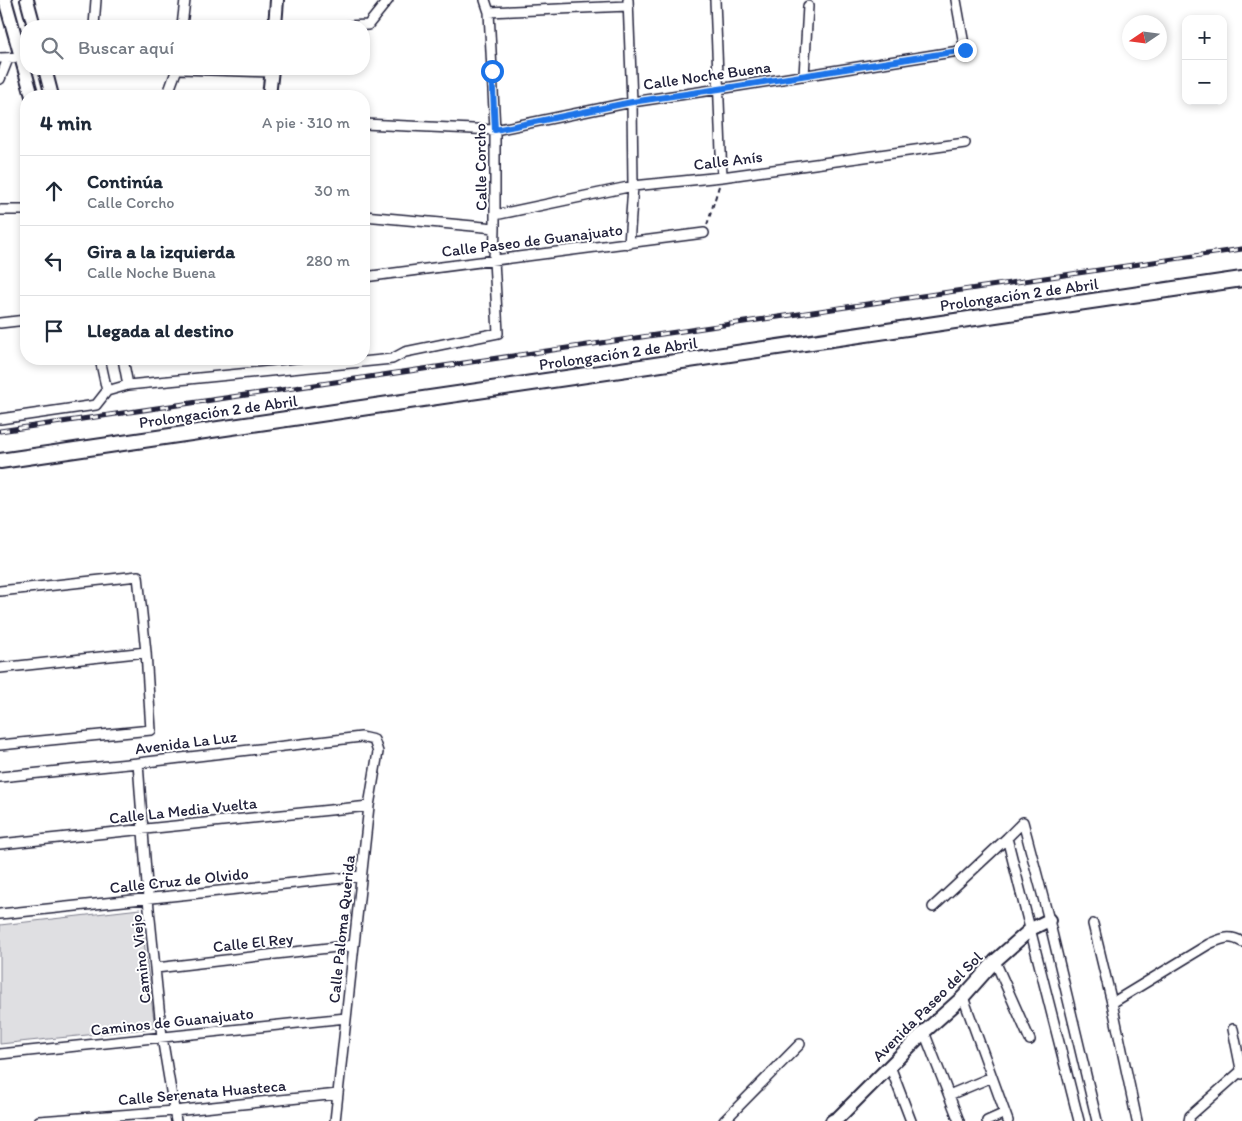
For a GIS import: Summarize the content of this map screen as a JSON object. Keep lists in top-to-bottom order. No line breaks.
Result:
{"streets":{"main road":["Prolongación 2 de Abril"],"street":["Calle Noche Buena","Calle Anís","Calle Corcho","Calle Paseo de Guanajuato","Avenida La Luz","Calle La Media Vuelta","Calle Cruz de Olvido","Calle Paloma Querida","Calle El Rey","Camino Viejo","Avenida Paseo del Sol","Caminos de Guanajuato","Calle Serenata Huasteca"]},"crossings":[["Calle Noche Buena","Calle Corcho"],["Calle Anís","Calle Corcho"],["Calle Corcho","Calle Paseo de Guanajuato"],["Avenida La Luz","Calle Paloma Querida"],["Avenida La Luz","Camino Viejo"],["Calle La Media Vuelta","Calle Paloma Querida"],["Calle La Media Vuelta","Camino Viejo"],["Calle Cruz de Olvido","Calle Paloma Querida"],["Calle Cruz de Olvido","Camino Viejo"],["Calle Paloma Querida","Calle El Rey"],["Calle Paloma Querida","Caminos de Guanajuato"],["Calle Paloma Querida","Calle Serenata Huasteca"],["Calle El Rey","Camino Viejo"],["Camino Viejo","Caminos de Guanajuato"],["Camino Viejo","Calle Serenata Huasteca"]],"north":"left","page":{"map_buttons":["+","−"],"search":"Buscar aquí","heading":["4 min","A pie · 310 m"],"list":[["Continúa","Calle Corcho","30 m"],["Gira a la izquierda","Calle Noche Buena","280 m"],"Llegada al destino"]}}
